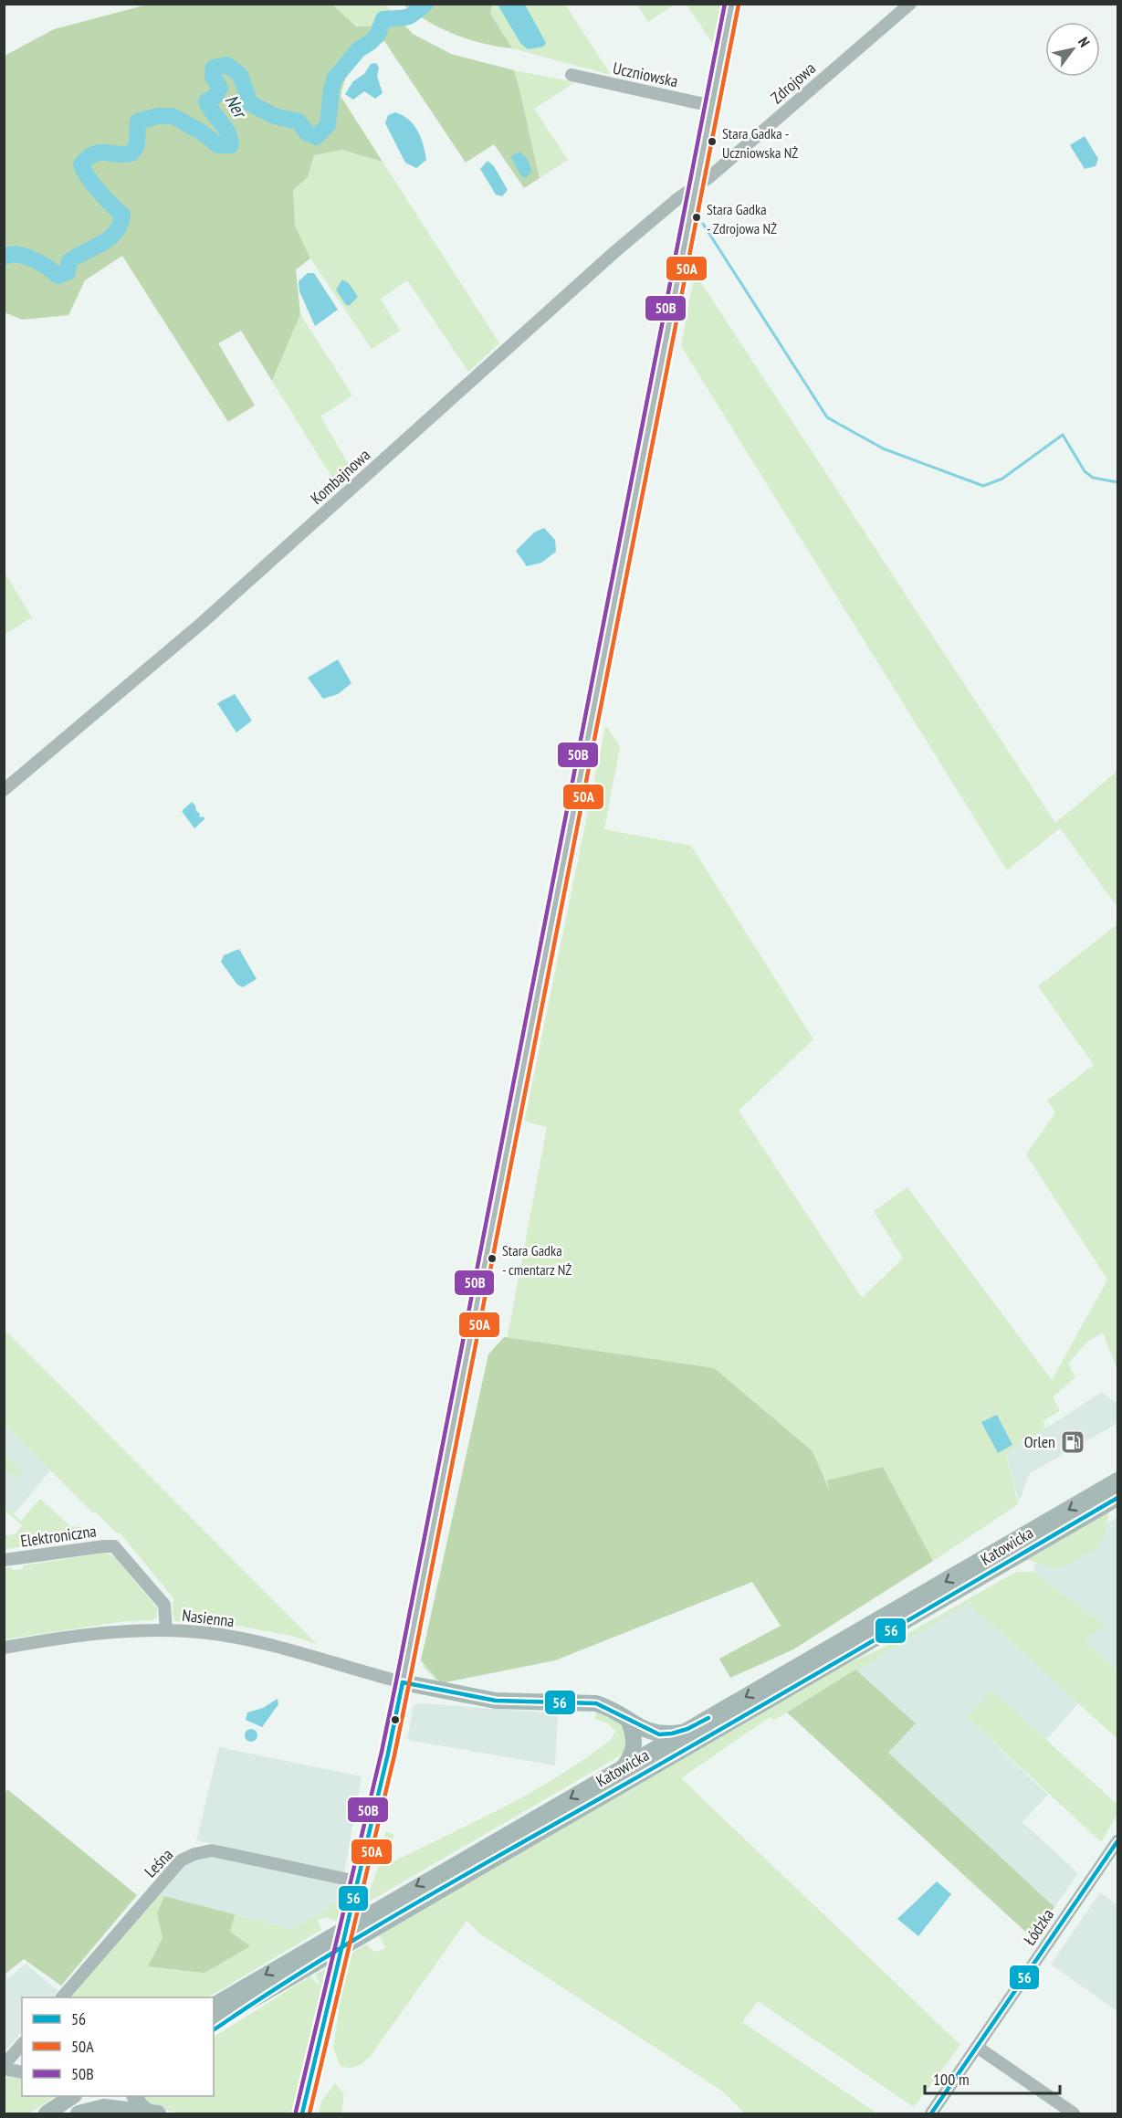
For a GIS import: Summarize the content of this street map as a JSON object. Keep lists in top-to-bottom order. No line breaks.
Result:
{"streets":{"main road":["Katowicka"],"street":["Uczniowska","Zdrojowa","Kombajnowa","Elektroniczna","Nasienna","Leśna","Łódzka"]},"crossings":[["Zdrojowa","Kombajnowa"],["Elektroniczna","Nasienna"]],"water":["Ner"],"places":{"other":["Stara Gadka - Uczniowska NŻ","Stara Gadka - Zdrojowa NŻ","Stara Gadka - cmentarz NŻ"],"fuel station":["Orlen"]},"lines":["transit line 50B","transit line 50A","transit line 56"],"legend":["56","50A","50B"],"scale_bar":"100 m","north":"top right"}
